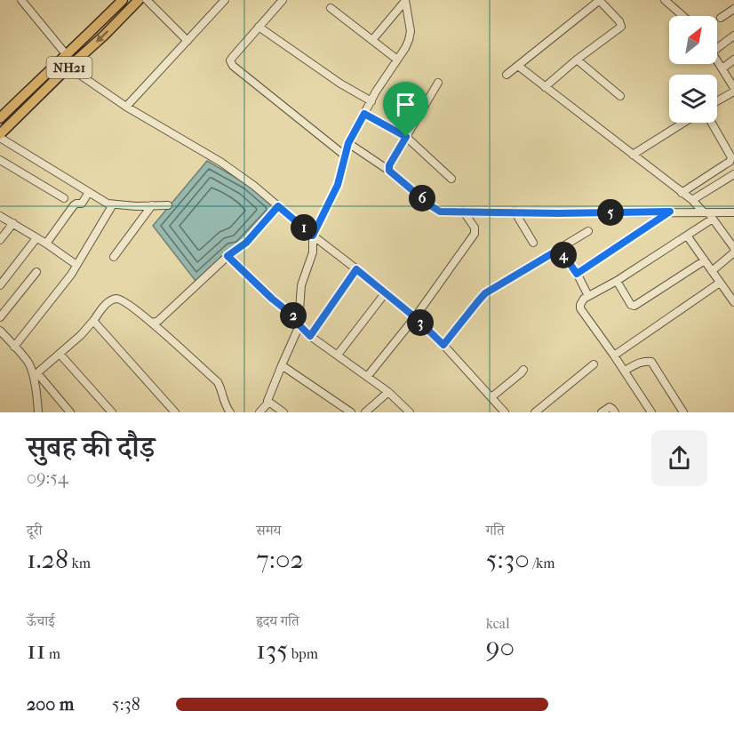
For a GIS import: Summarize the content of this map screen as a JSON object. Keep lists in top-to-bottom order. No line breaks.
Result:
{"streets":{"highway":["NH21"]},"north":"top right","page":{"pins":["6","5","1","4","2","3"],"heading":["सुबह की दौड़","09:54"],"stats":[["दूरी","1.28 km"],["समय","7:02"],["गति","5:30 /km"],["ऊँचाई","11 m"],["हृदय गति","135 bpm"],["kcal","90"]],"list":[{"name":"200 m","note":"5:38"}]}}
